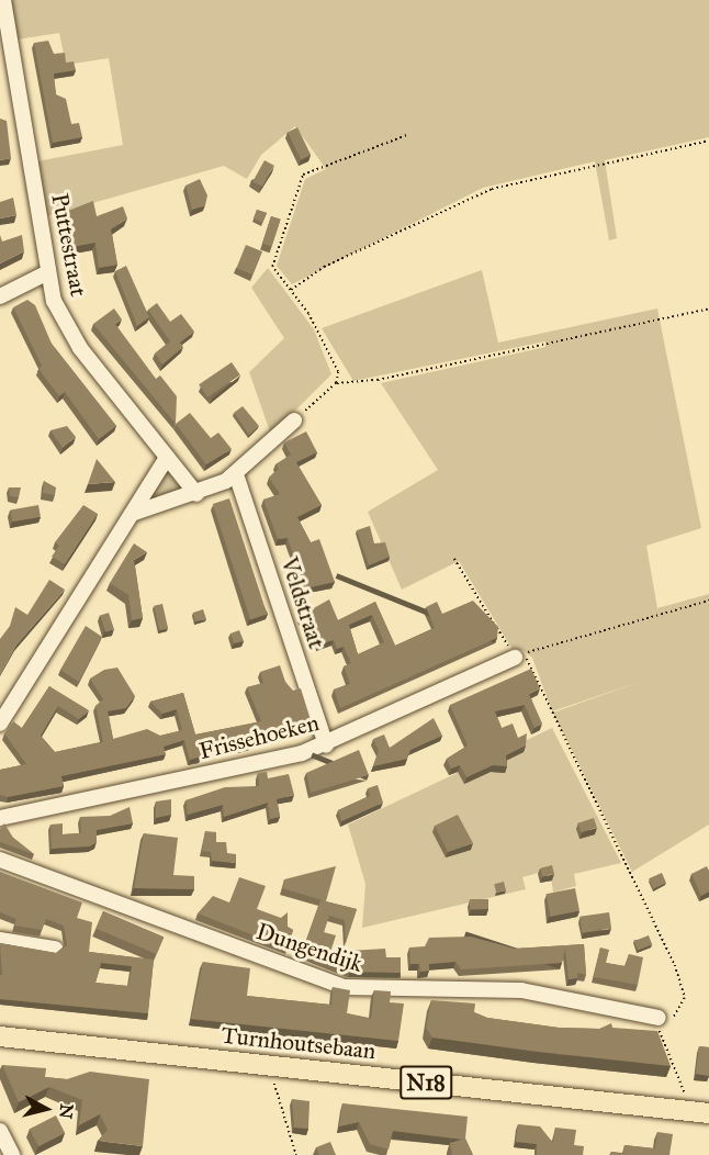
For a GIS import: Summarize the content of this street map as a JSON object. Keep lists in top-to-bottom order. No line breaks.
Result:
{"streets":{"main road":["Turnhoutsebaan","N18"],"street":["Puttestraat","Veldstraat","Frissehoeken","Dungendijk"]},"crossings":[["Veldstraat","Frissehoeken"]],"north":"right"}
